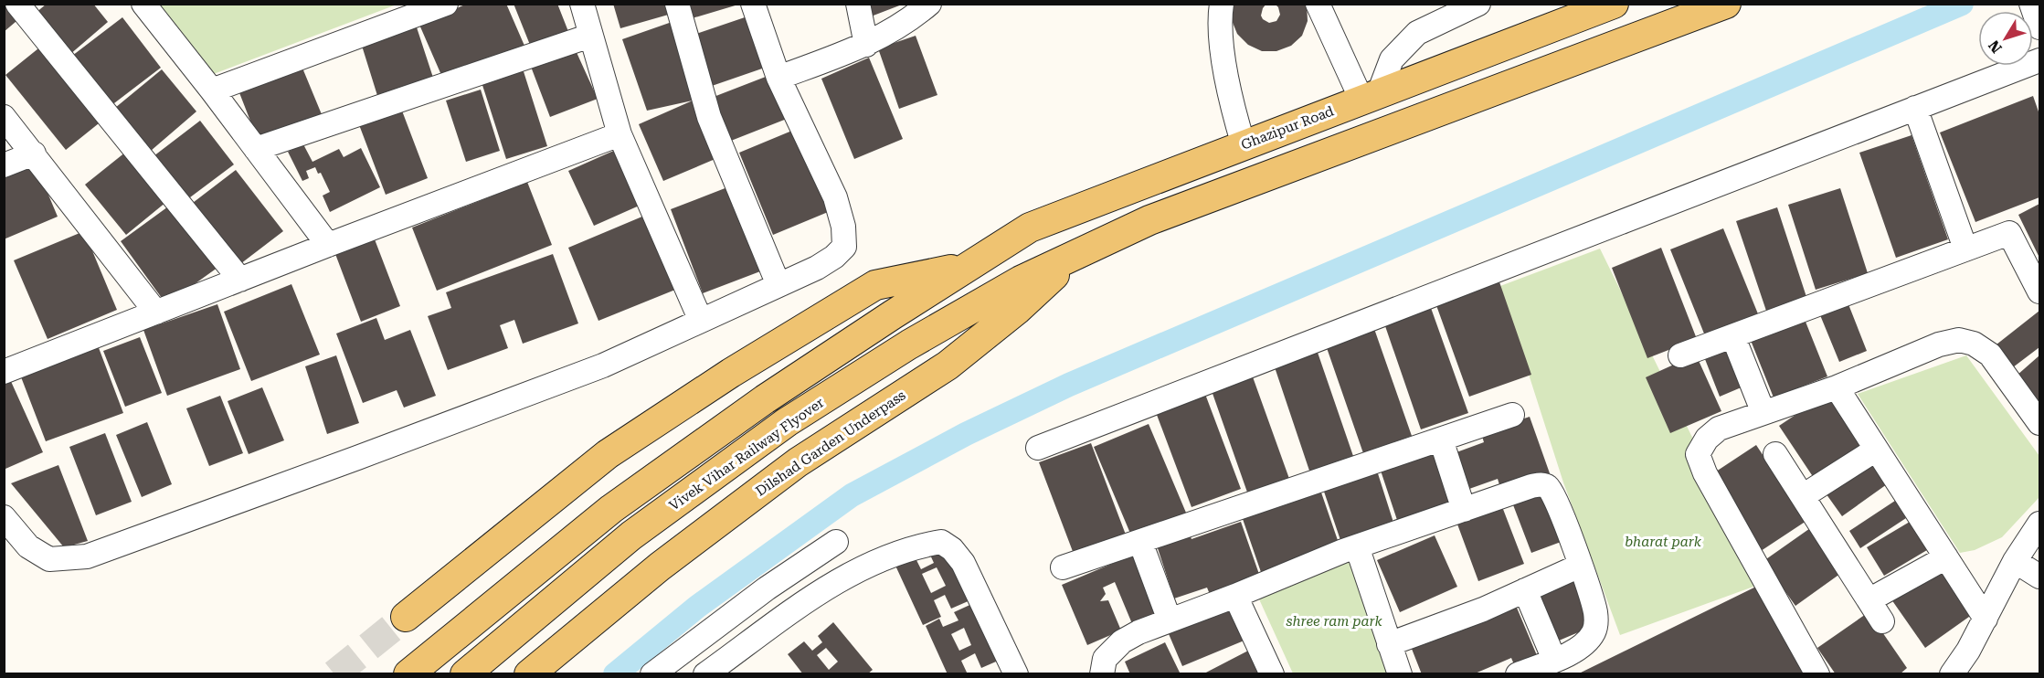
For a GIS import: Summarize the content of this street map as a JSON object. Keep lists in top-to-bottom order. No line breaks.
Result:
{"streets":{"main road":["Ghazipur Road","Dilshad Garden Underpass","Vivek Vihar Railway Flyover"]},"crossings":[["Dilshad Garden Underpass","Vivek Vihar Railway Flyover"]],"parks":["bharat park","shree ram park"],"north":"bottom left"}
